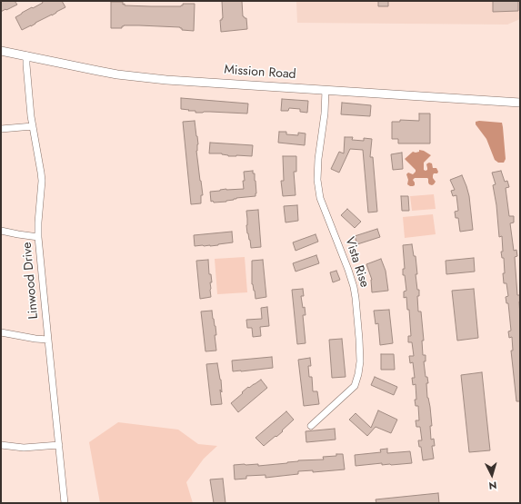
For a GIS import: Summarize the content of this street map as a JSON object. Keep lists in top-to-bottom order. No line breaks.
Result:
{"streets":{"street":["Mission Road","Vista Rise","Linwood Drive"]},"crossings":[["Mission Road","Vista Rise"],["Mission Road","Linwood Drive"]],"north":"bottom"}
